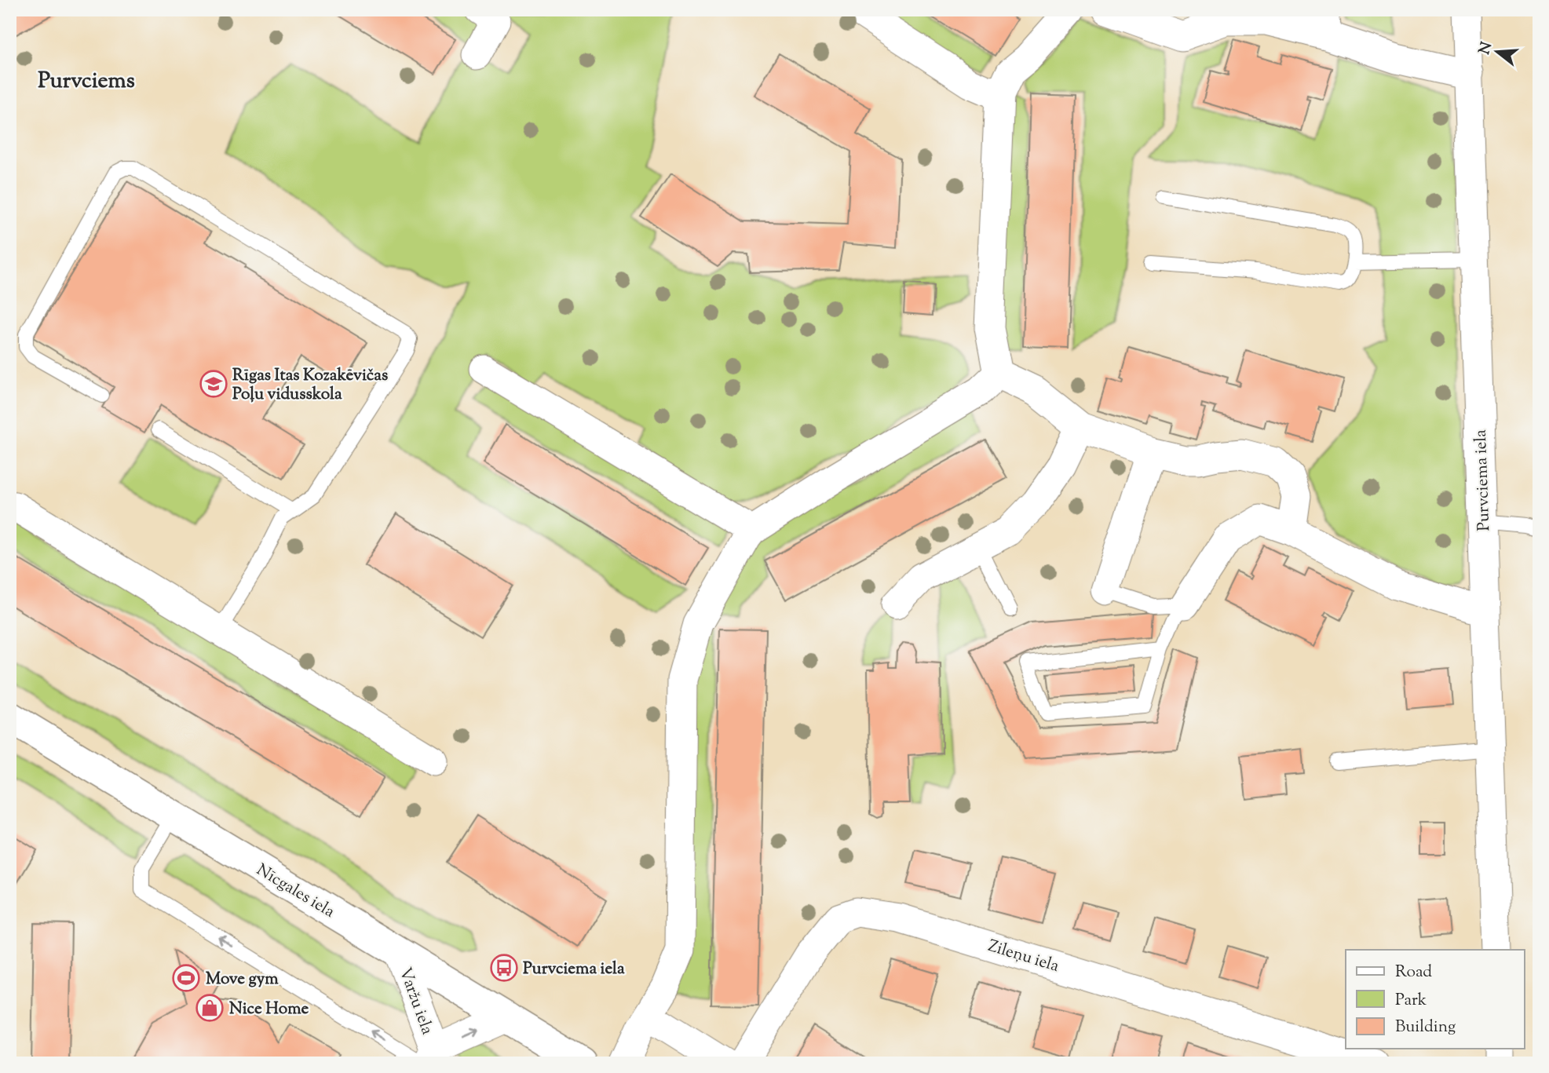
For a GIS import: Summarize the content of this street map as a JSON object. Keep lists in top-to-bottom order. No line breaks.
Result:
{"streets":{"street":["Purvciema iela","Nīcgales iela","Zileņu iela","Varžu iela"]},"crossings":[["Nīcgales iela","Varžu iela"]],"one_way":["Varžu iela"],"districts":["Purvciems"],"places":{"school or university":["Rīgas Itas Kozakēvičas Poļu vidusskola"],"bus stop":["Purvciema iela"],"sports":["Move gym"],"shop":["Nice Home"]},"legend":["Road","Park","Building"],"north":"left"}
